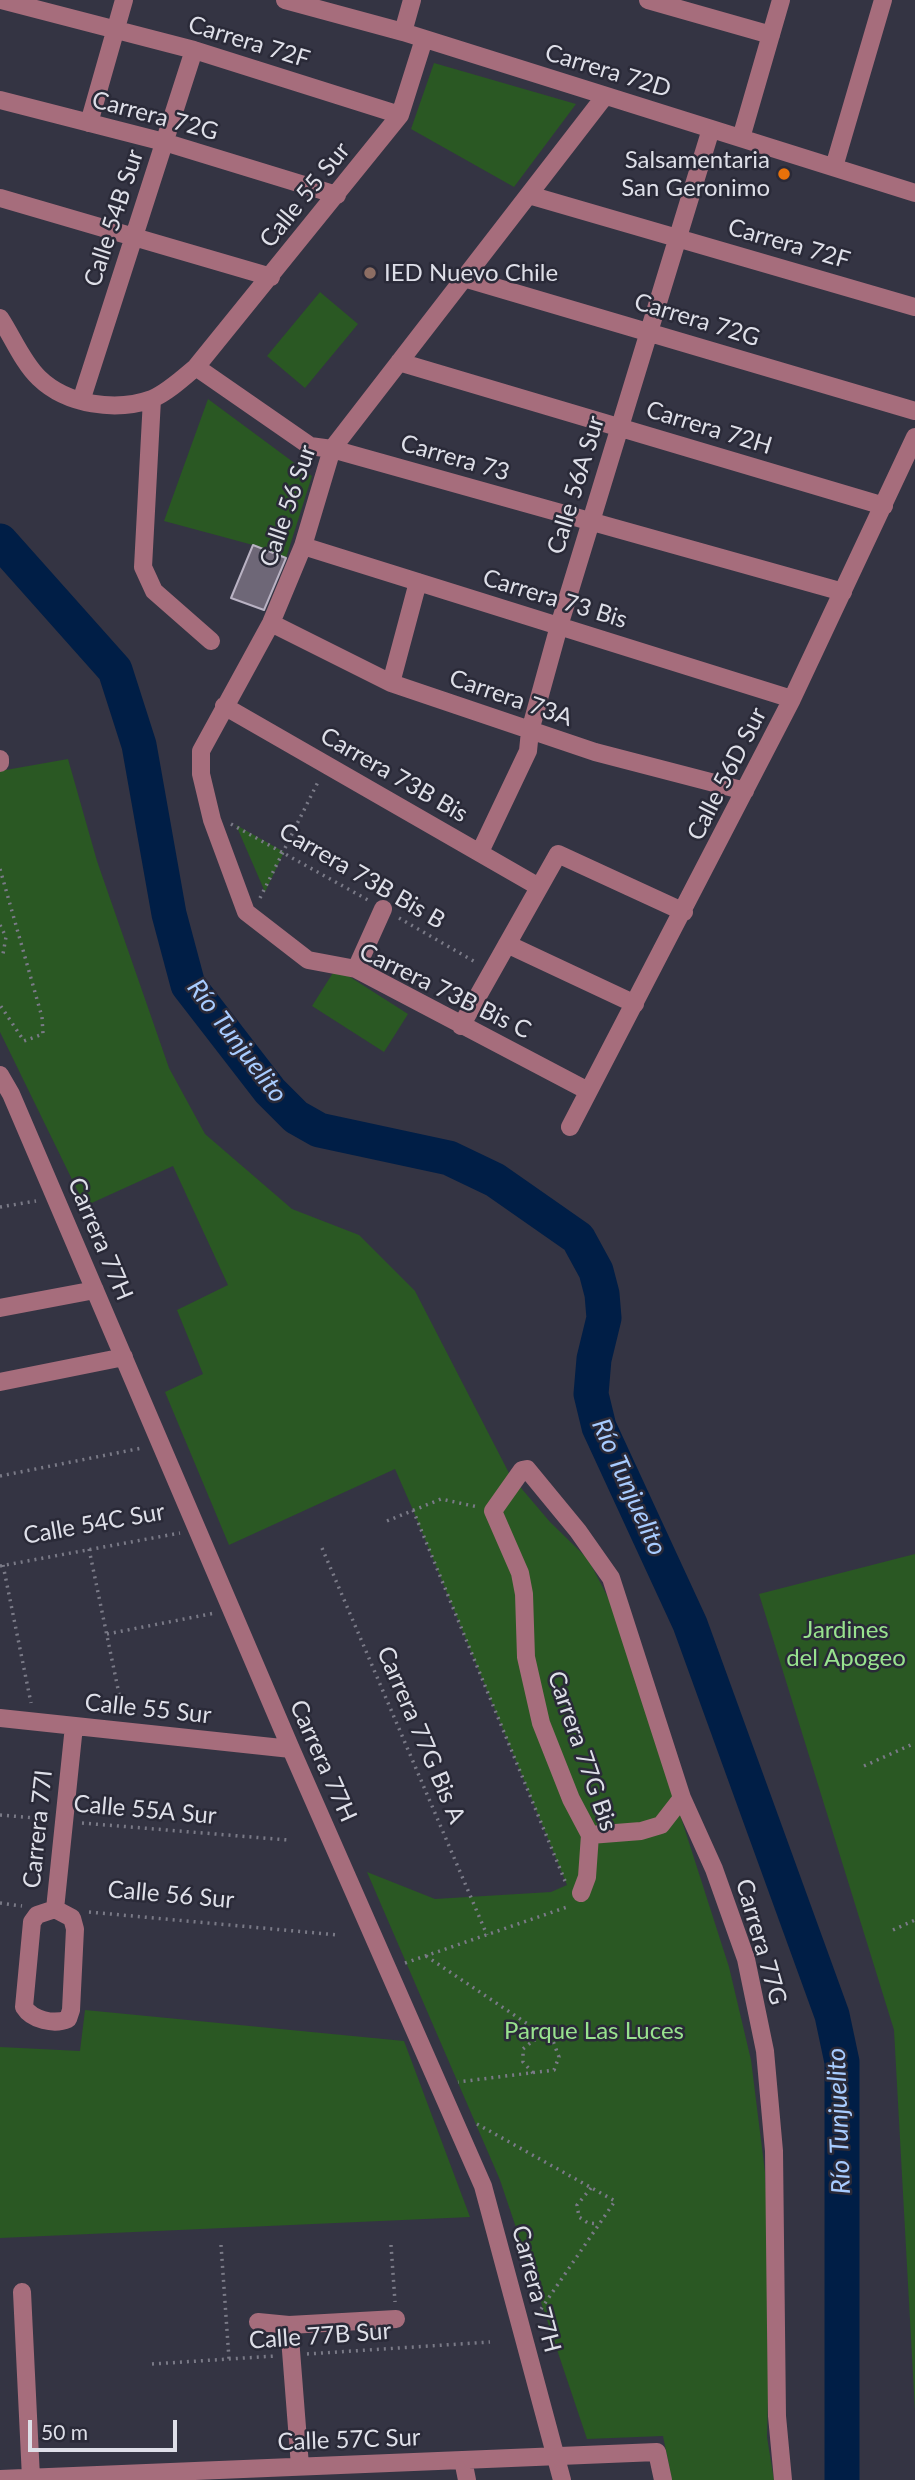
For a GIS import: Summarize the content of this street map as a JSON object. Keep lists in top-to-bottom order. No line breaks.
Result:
{"streets":{"street":["Carrera 72F","Carrera 72D","Carrera 72G","Calle 55 Sur","Calle 54B Sur","Carrera 72H","Carrera 73","Calle 56A Sur","Calle 56 Sur","Carrera 73 Bis","Carrera 73A","Calle 56D Sur","Carrera 73B Bis","Carrera 73B Bis C","Carrera 77H","Carrera 77G Bis","Carrera 77I","Carrera 77G","Calle 57C Sur"],"path":["Carrera 73B Bis B","Calle 54C Sur","Carrera 77G Bis A","Calle 55A Sur","Calle 77B Sur"]},"crossings":[["Carrera 72F","Calle 55 Sur"],["Carrera 72F","Calle 54B Sur"],["Carrera 72F","Calle 56A Sur"],["Carrera 72F","Calle 56 Sur"],["Carrera 72D","Calle 55 Sur"],["Carrera 72D","Calle 56A Sur"],["Carrera 72D","Calle 56 Sur"],["Carrera 72G","Calle 55 Sur"],["Carrera 72G","Calle 54B Sur"],["Carrera 72G","Calle 56A Sur"],["Carrera 72G","Calle 56 Sur"],["Calle 55 Sur","Carrera 73"],["Calle 55 Sur","Carrera 77H"],["Calle 55 Sur","Carrera 77I"],["Carrera 72H","Calle 56A Sur"],["Carrera 72H","Calle 56 Sur"],["Carrera 72H","Calle 56D Sur"],["Carrera 73","Calle 56A Sur"],["Carrera 73","Calle 56 Sur"],["Carrera 73","Calle 56D Sur"],["Calle 56A Sur","Carrera 73 Bis"],["Calle 56A Sur","Carrera 73A"],["Calle 56A Sur","Carrera 73B Bis"],["Calle 56 Sur","Carrera 73 Bis"],["Calle 56 Sur","Carrera 73A"],["Calle 56 Sur","Carrera 73B Bis"],["Calle 56 Sur","Carrera 73B Bis B"],["Calle 56 Sur","Carrera 73B Bis C"],["Calle 56 Sur","Carrera 77I"],["Carrera 73 Bis","Calle 56D Sur"],["Carrera 73A","Calle 56D Sur"],["Calle 56D Sur","Carrera 73B Bis C"],["Carrera 77H","Calle 54C Sur"],["Carrera 77H","Calle 57C Sur"],["Carrera 77G Bis","Carrera 77G"],["Calle 55A Sur","Carrera 77I"]],"water":["Río Tunjuelito"],"parks":["Jardines del Apogeo","Parque Las Luces"],"places":["Salsamentaria San Geronimo","IED Nuevo Chile"],"scale_bar":"50 m"}
